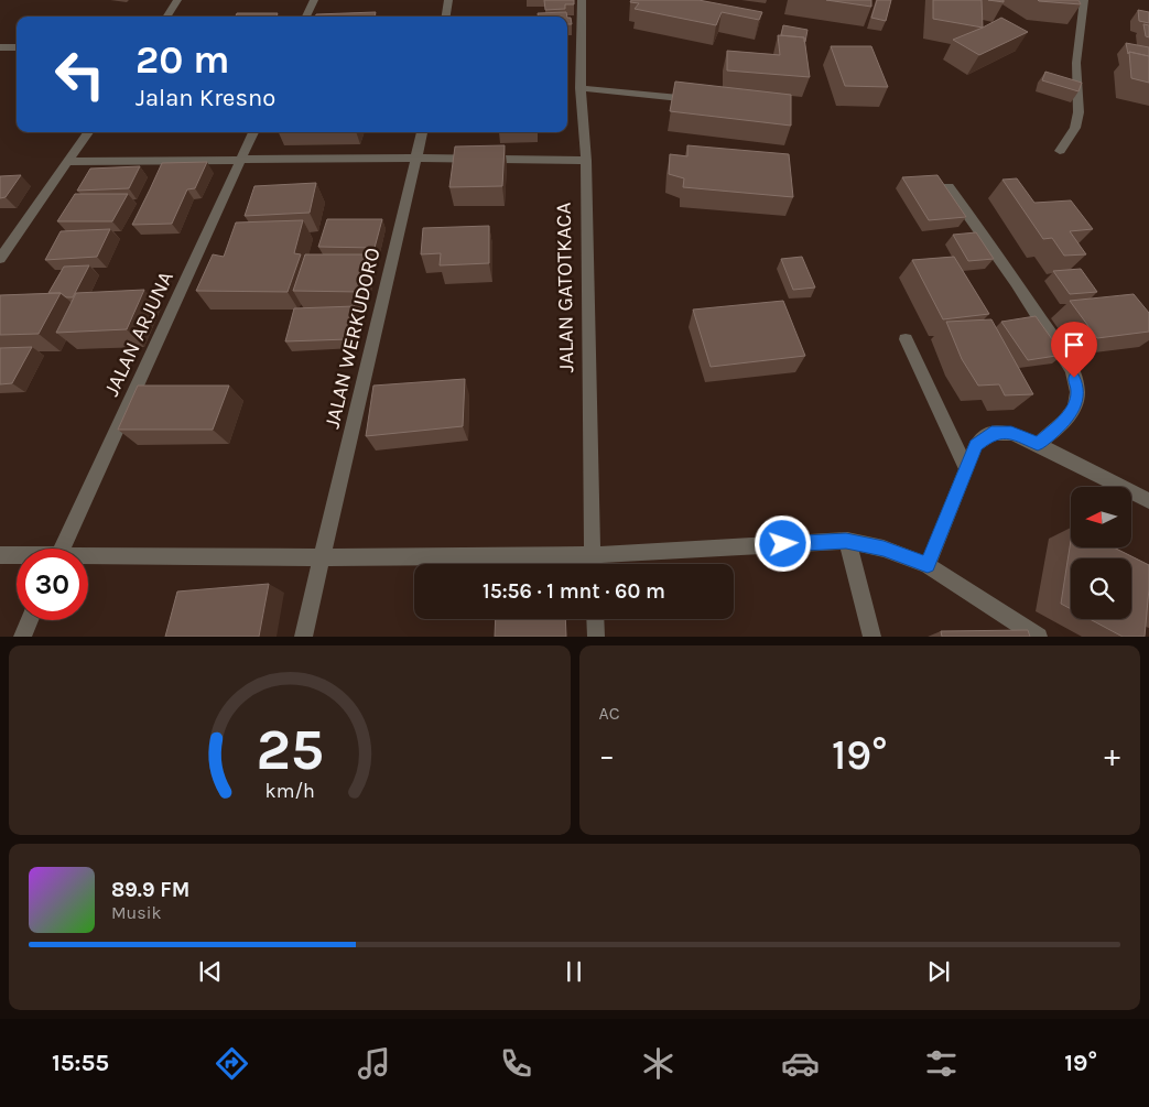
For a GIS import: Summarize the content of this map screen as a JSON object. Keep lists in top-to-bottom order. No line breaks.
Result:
{"streets":{"street":["JALAN GATOTKACA","JALAN ARJUNA","JALAN WERKUDORO"]},"north":"left","page":{"turn":["20 m","Jalan Kresno"],"limit":"30","trip":"15:56 · 1 mnt · 60 m","tile":"AC","heat":["−","19°","+"],"song":["89.9 FM","Musik"],"tabs":["15:55","19°"],"gauge":["25","km/h"]}}
